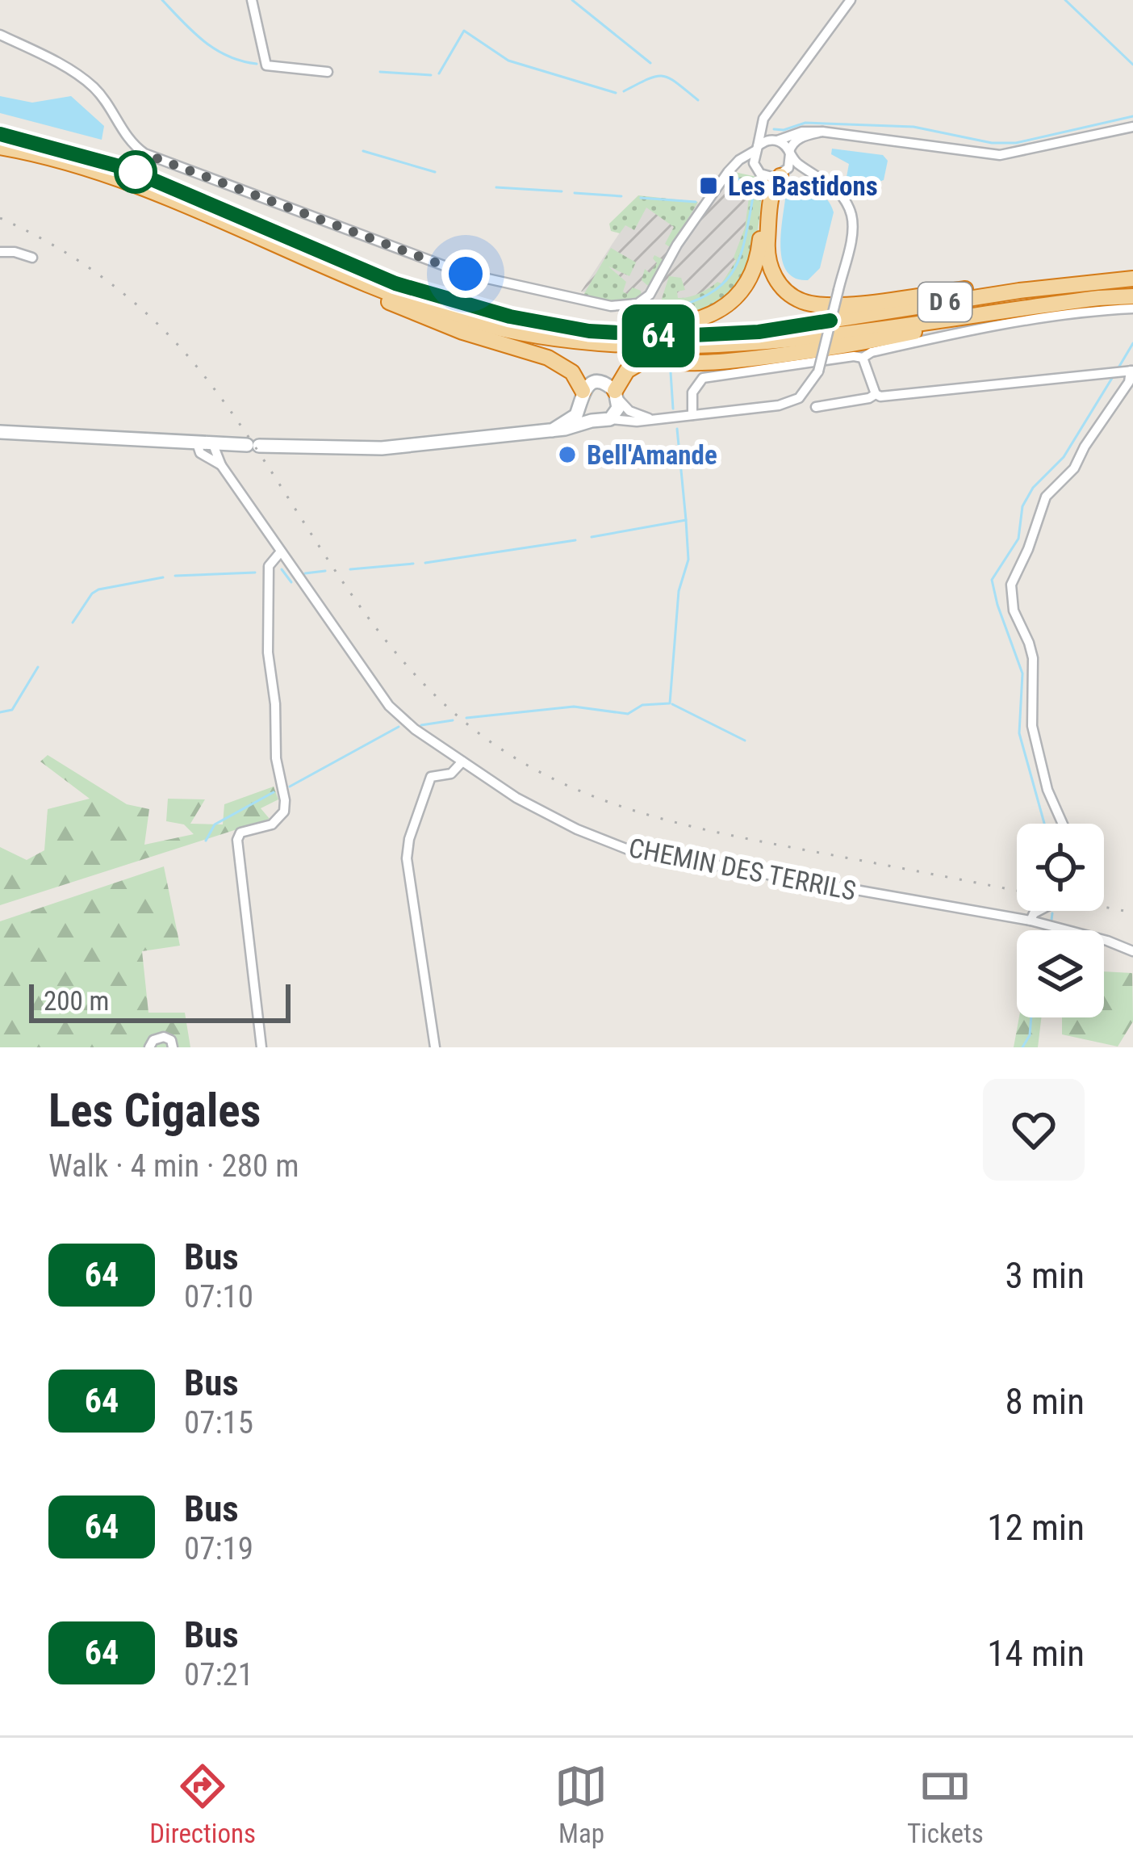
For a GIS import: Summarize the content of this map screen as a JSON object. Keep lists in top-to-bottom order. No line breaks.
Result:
{"streets":{"highway":["D 6"],"street":["CHEMIN DES TERRILS"]},"places":{"transit":["Les Bastidons"],"other":["Bell'Amande"]},"lines":["bus line 64"],"scale_bar":"200 m","page":{"on_map":"64","scale":"200 m","heading":["Les Cigales","Walk · 4 min · 280 m"],"list":[{"mark":"64","name":"Bus","note":"07:10","value":"3 min"},{"mark":"64","name":"Bus","note":"07:15","value":"8 min"},{"mark":"64","name":"Bus","note":"07:19","value":"12 min"},{"mark":"64","name":"Bus","note":"07:21","value":"14 min"}],"tabs":["Directions","Map","Tickets"]}}
